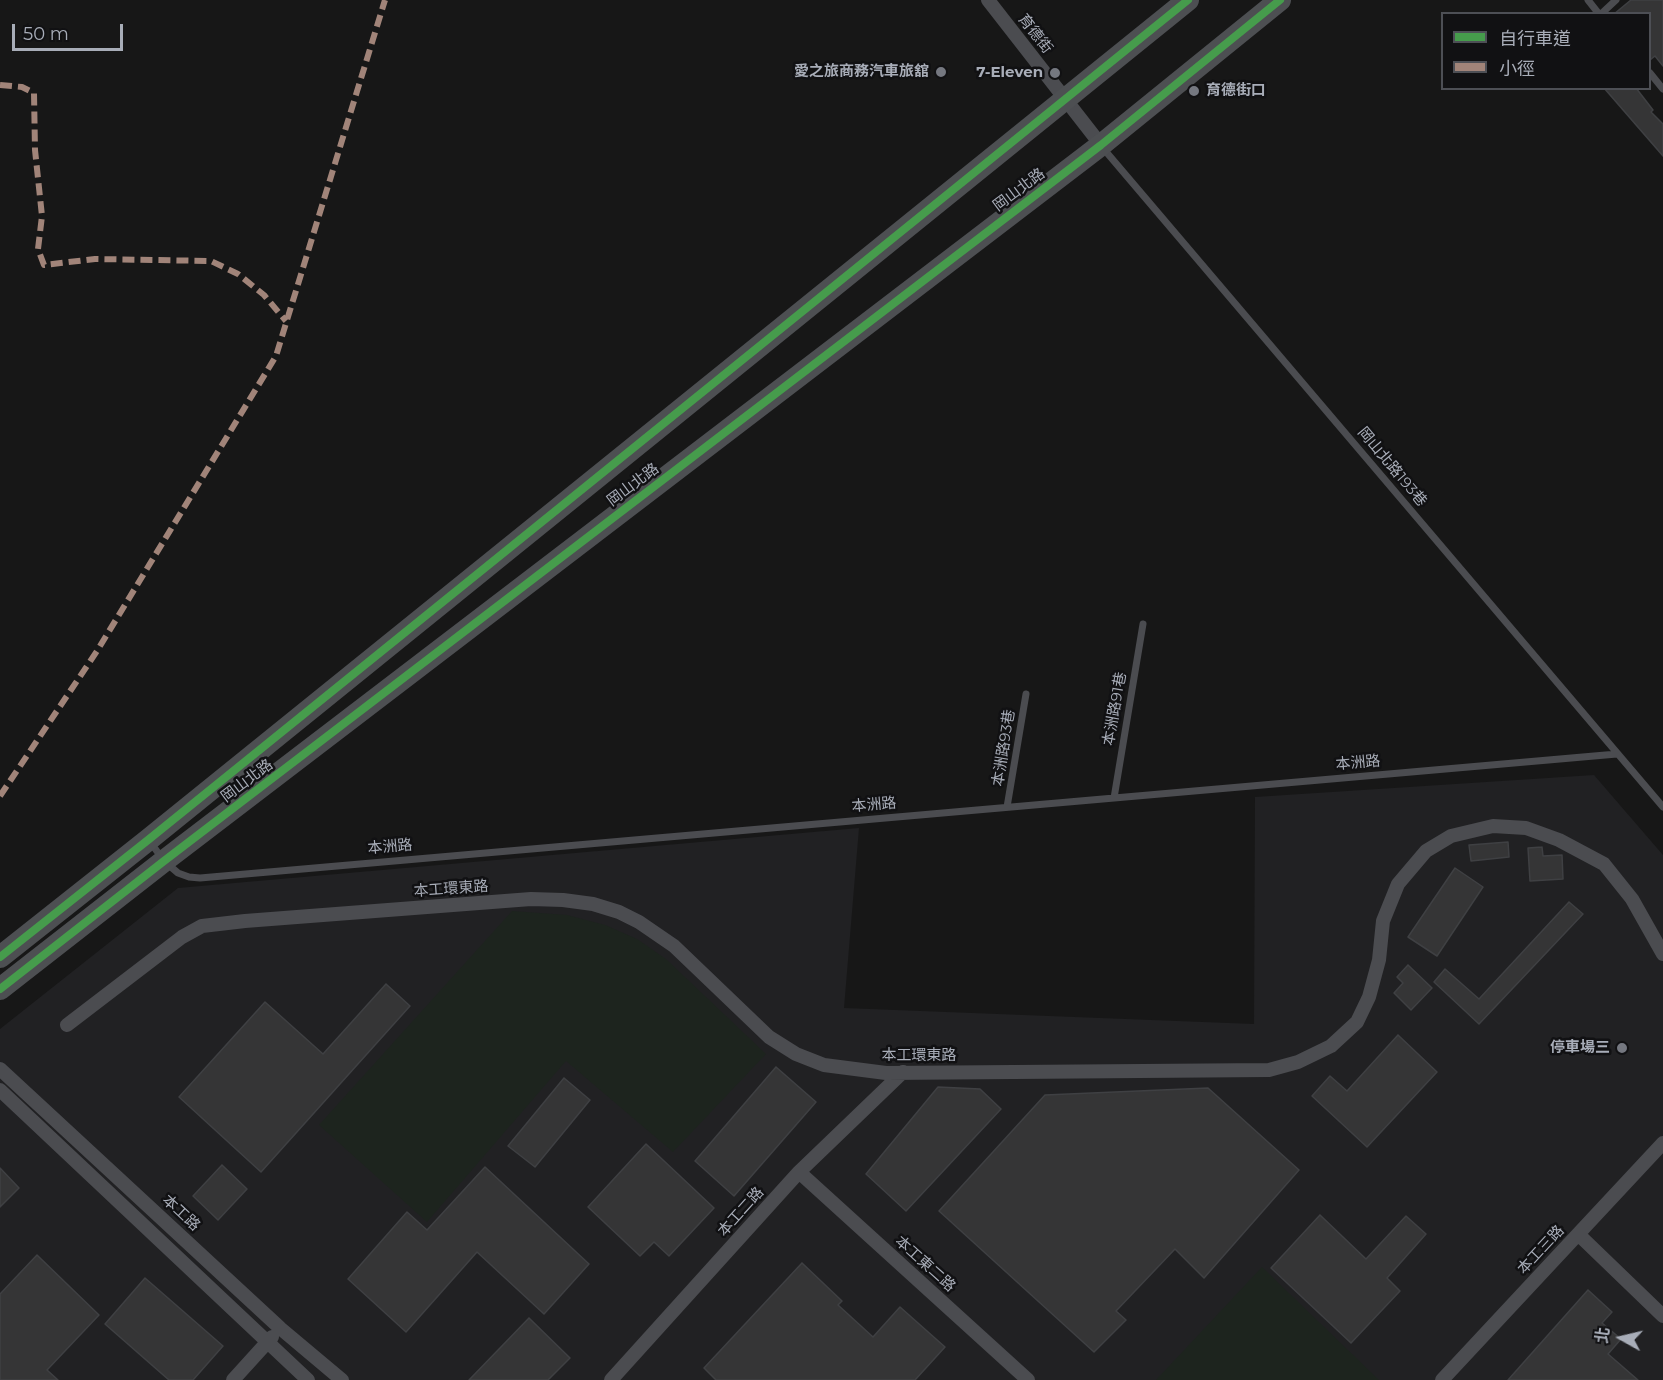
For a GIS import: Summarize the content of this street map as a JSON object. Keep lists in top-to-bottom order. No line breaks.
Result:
{"streets":{"main road":["岡山北路"],"street":["育德街","本工環東路","本工二路","本工路","本工三路","本工東二路"],"lane":["岡山北路193巷","本洲路91巷","本洲路93巷","本洲路"]},"crossings":[["育德街","岡山北路"],["育德街","岡山北路193巷"],["岡山北路","岡山北路193巷"],["岡山北路","本洲路"],["岡山北路193巷","本洲路"],["本洲路91巷","本洲路"],["本洲路93巷","本洲路"],["本工環東路","本工二路"],["本工二路","本工東二路"]],"places":["愛之旅商務汽車旅舘","7-Eleven","育德街口","停車場三"],"legend":["自行車道","小徑"],"scale_bar":"50 m","north":"left"}
